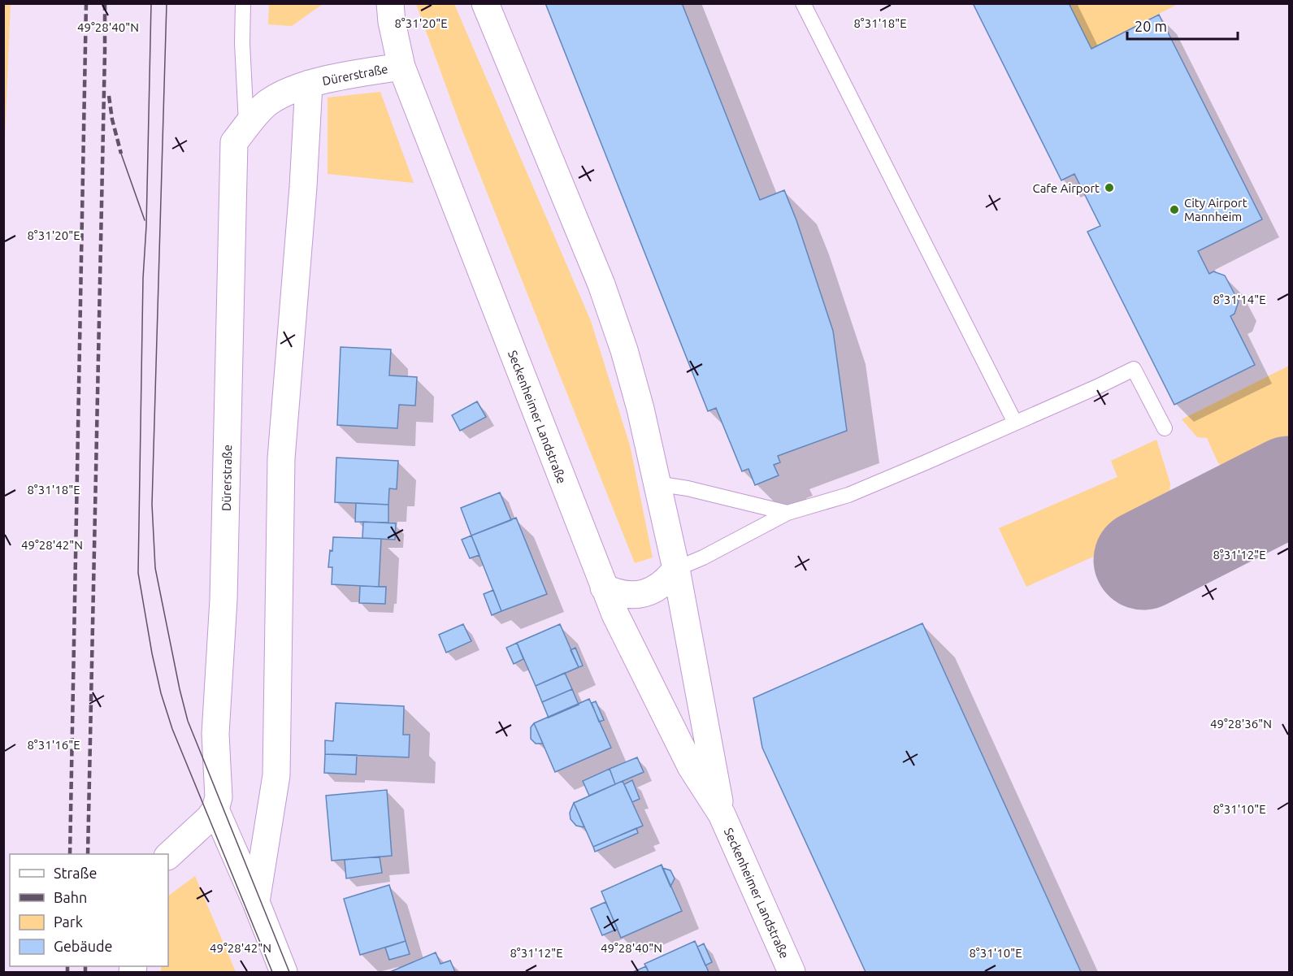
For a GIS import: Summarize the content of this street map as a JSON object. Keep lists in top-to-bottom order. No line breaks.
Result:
{"streets":{"main road":["Dürerstraße","Seckenheimer Landstraße"]},"crossings":[["Dürerstraße","Seckenheimer Landstraße"]],"places":["Cafe Airport","City Airport Mannheim"],"legend":["Straße","Bahn","Park","Gebäude"],"scale_bar":"20 m","coordinates":["8°31'18\"E","8°31'20\"E","49°28'40\"N","8°31'14\"E","49°28'42\"N","8°31'12\"E","49°28'36\"N","8°31'16\"E","8°31'10\"E"]}
